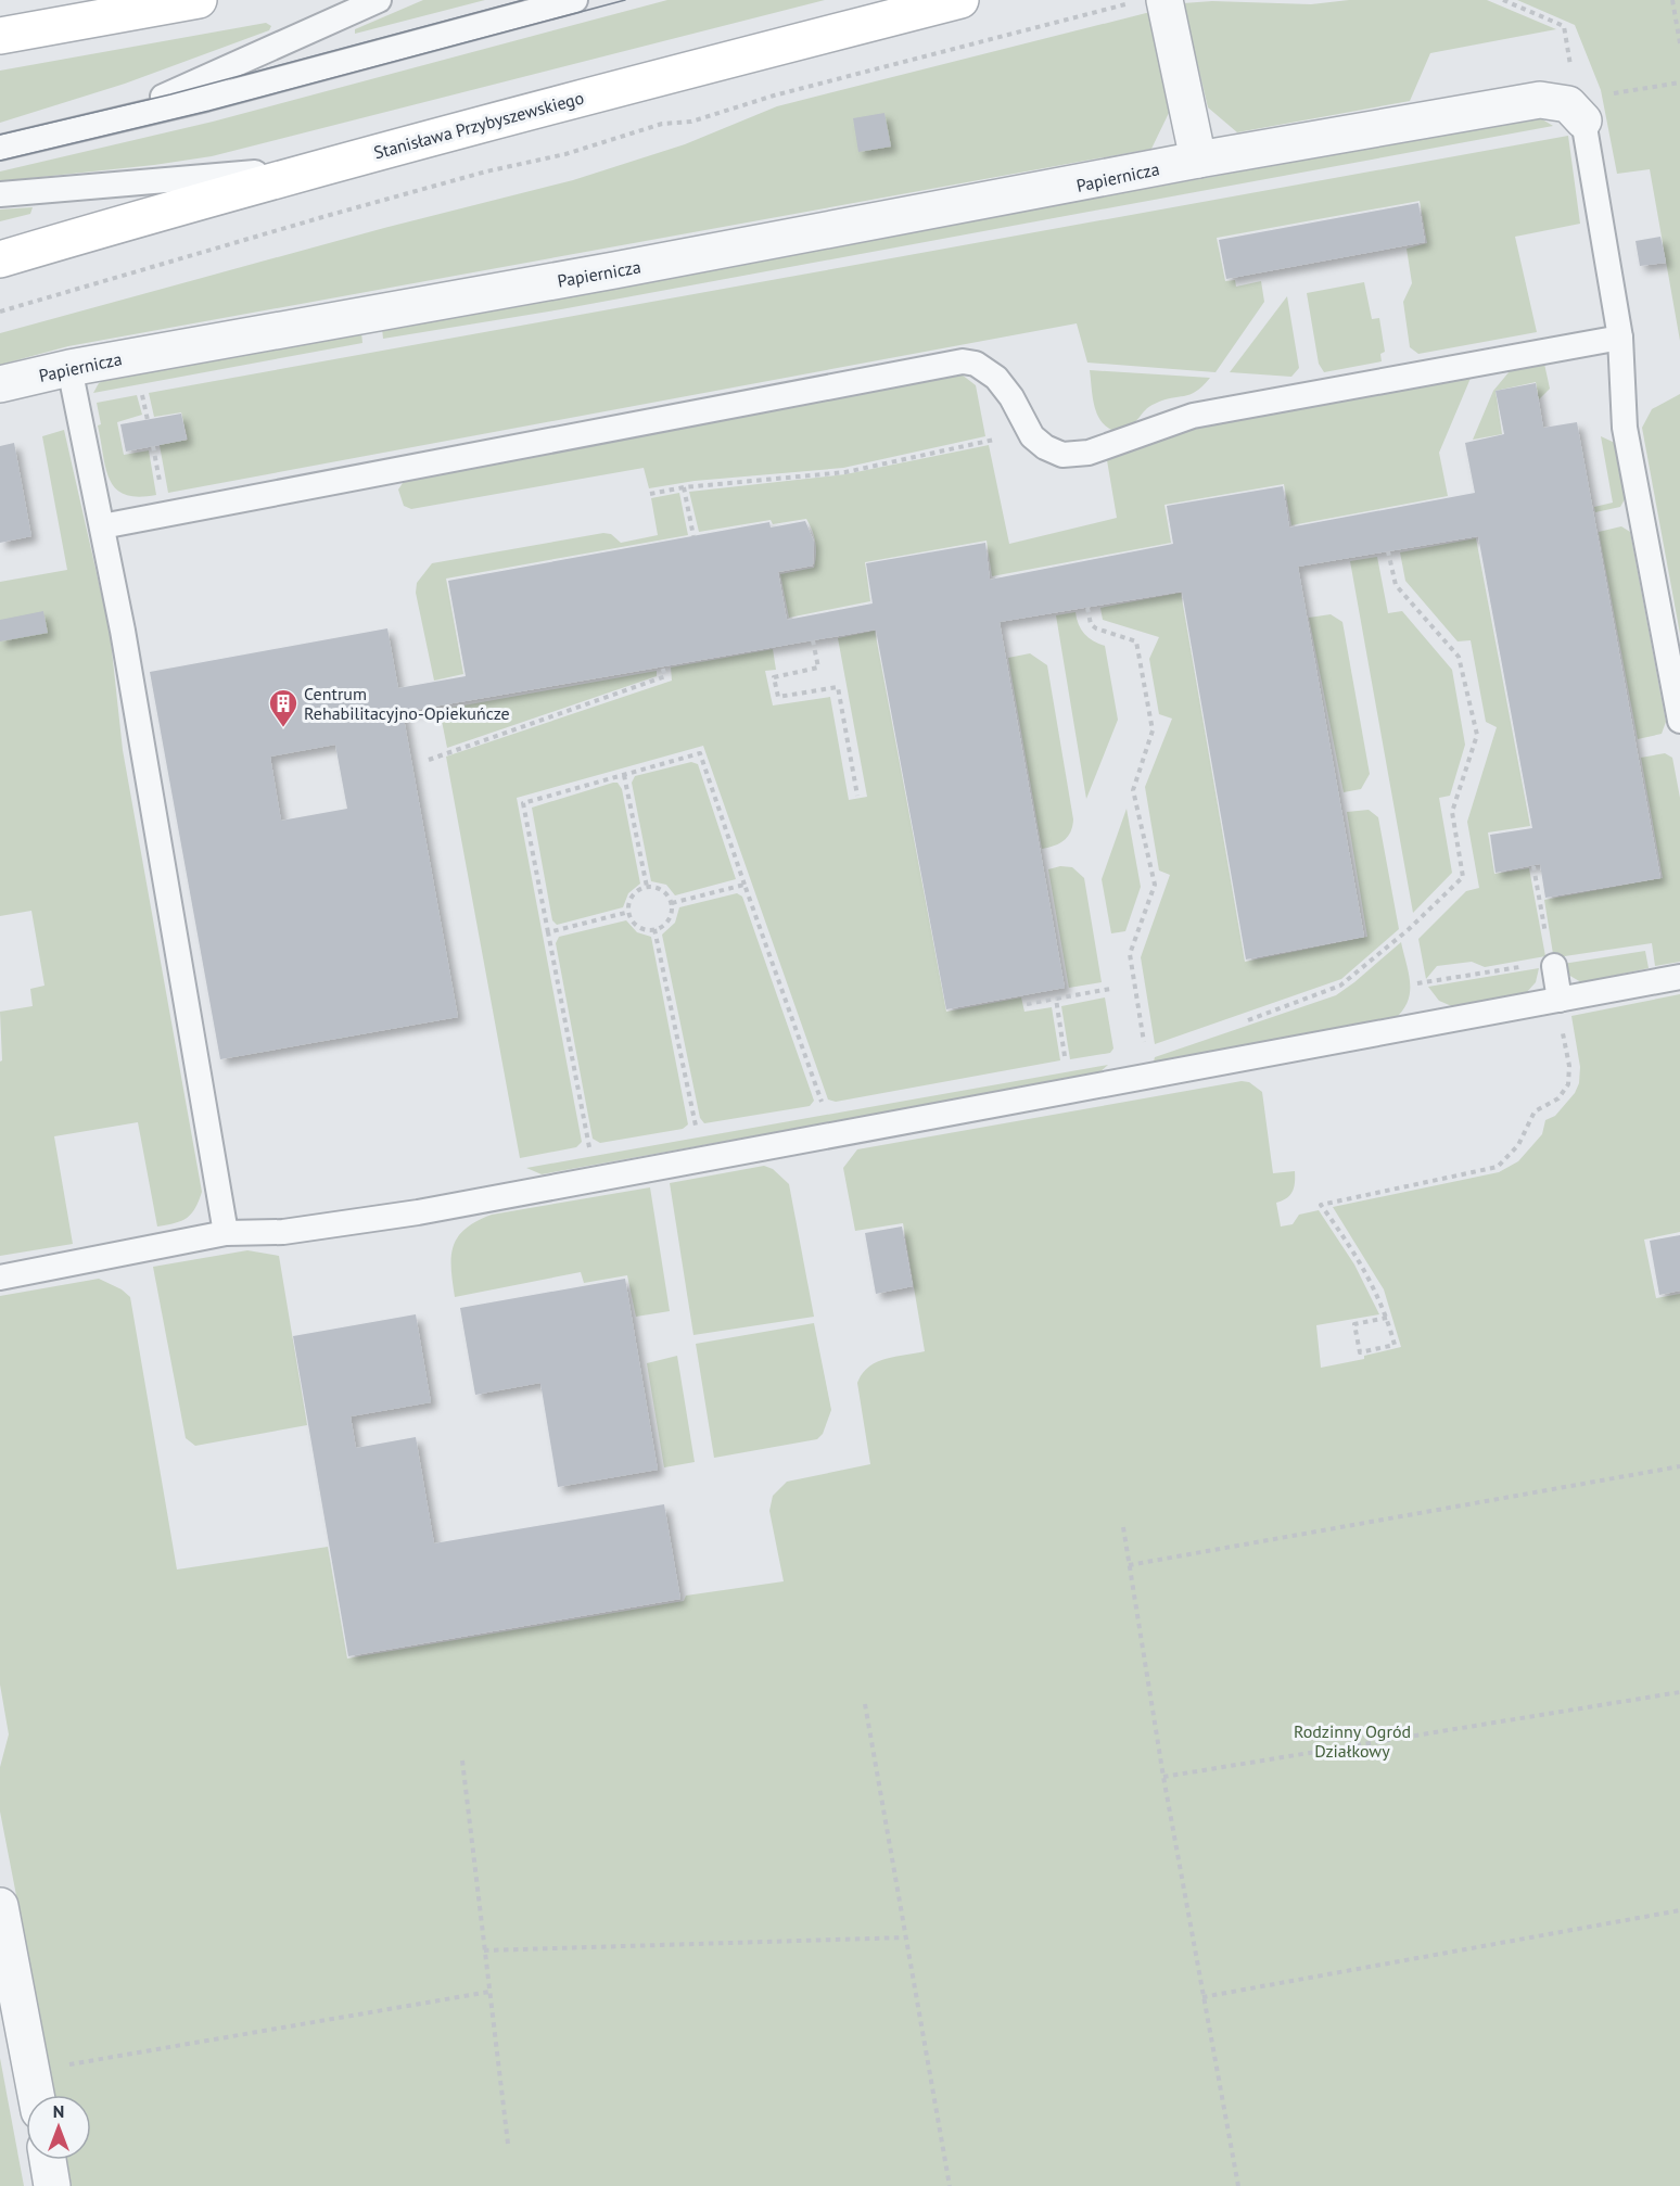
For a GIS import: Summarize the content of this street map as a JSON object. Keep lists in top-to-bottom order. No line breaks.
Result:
{"streets":{"main road":["Stanisława Przybyszewskiego"],"street":["Papiernicza"]},"parks":["Rodzinny Ogród Działkowy"],"places":{"building":["Centrum Rehabilitacyjno-Opiekuńcze"]},"north":"top"}
